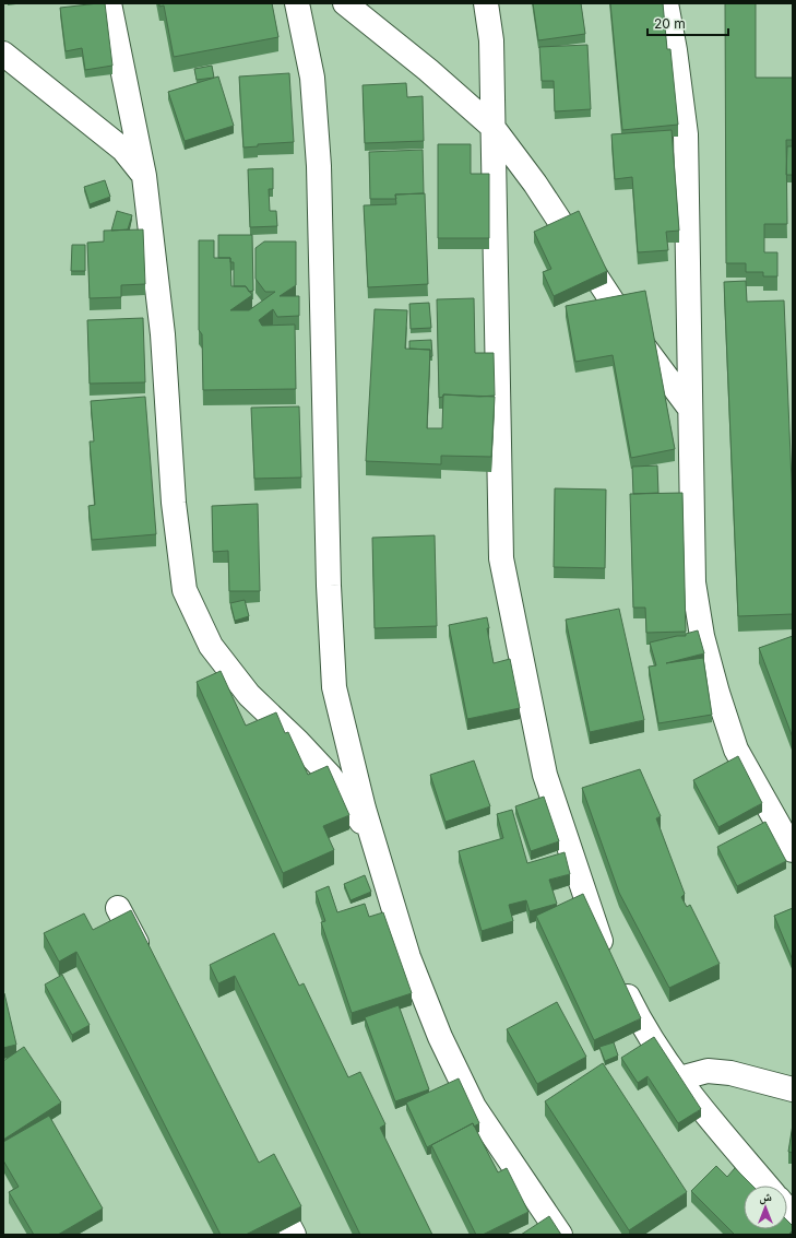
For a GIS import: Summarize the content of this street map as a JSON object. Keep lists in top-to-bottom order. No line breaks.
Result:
{"scale_bar":"20 m","north":"top"}
